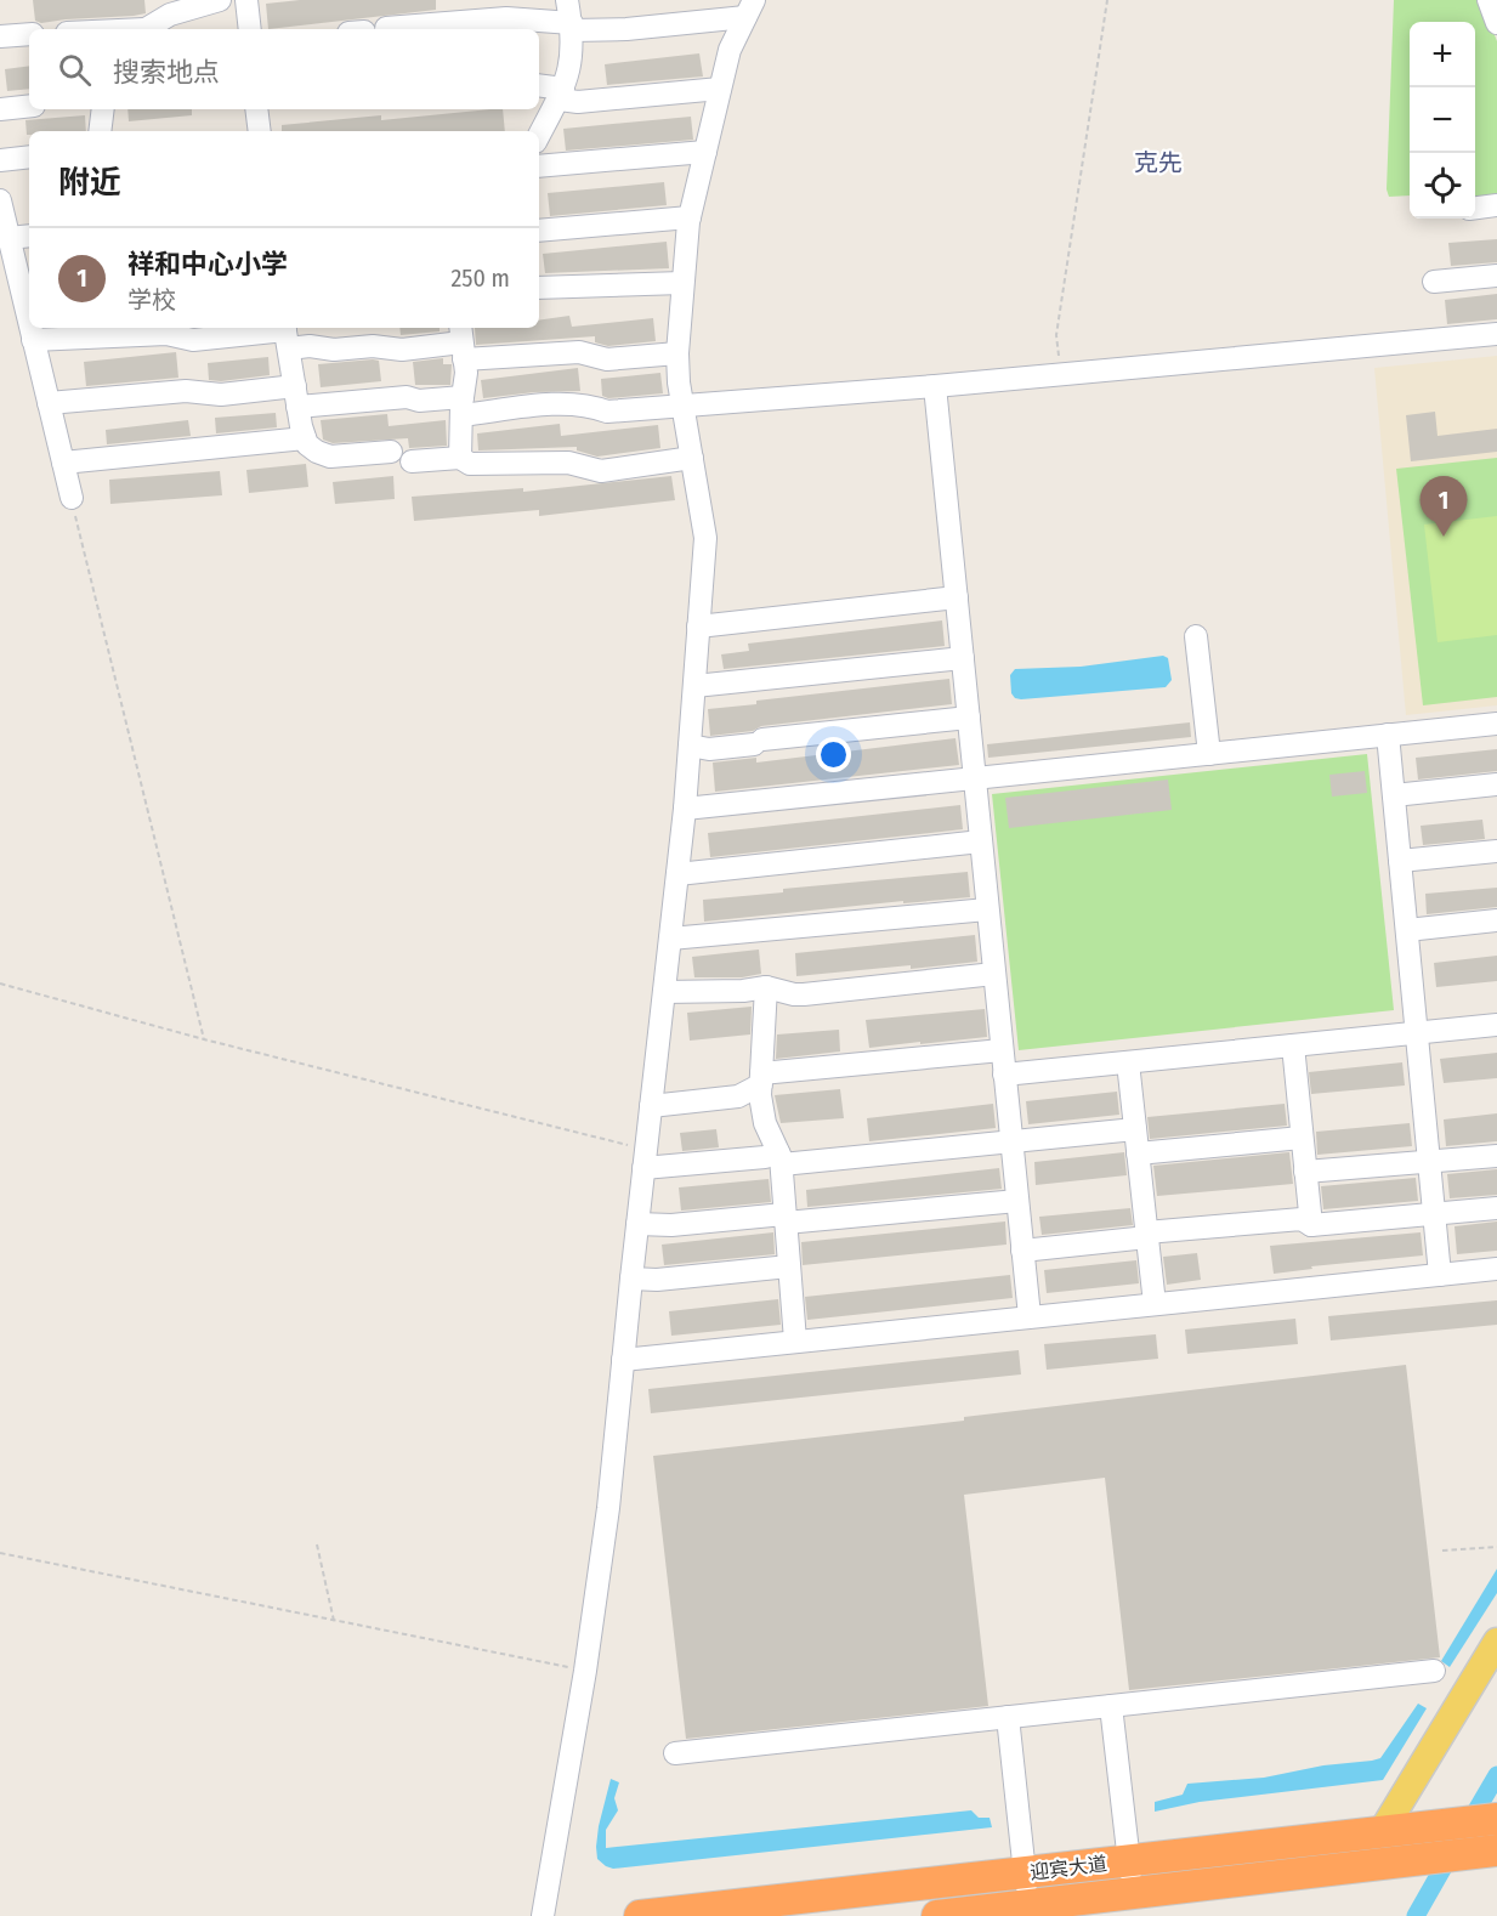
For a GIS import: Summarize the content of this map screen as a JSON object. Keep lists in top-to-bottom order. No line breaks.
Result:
{"streets":{"highway":["迎宾大道"]},"districts":["克先"],"page":{"map_buttons":["+","−"],"search":"搜索地点","heading":"附近","list":[{"mark":"1","name":"祥和中心小学","note":"学校","value":"250 m"}],"pins":"1"}}
